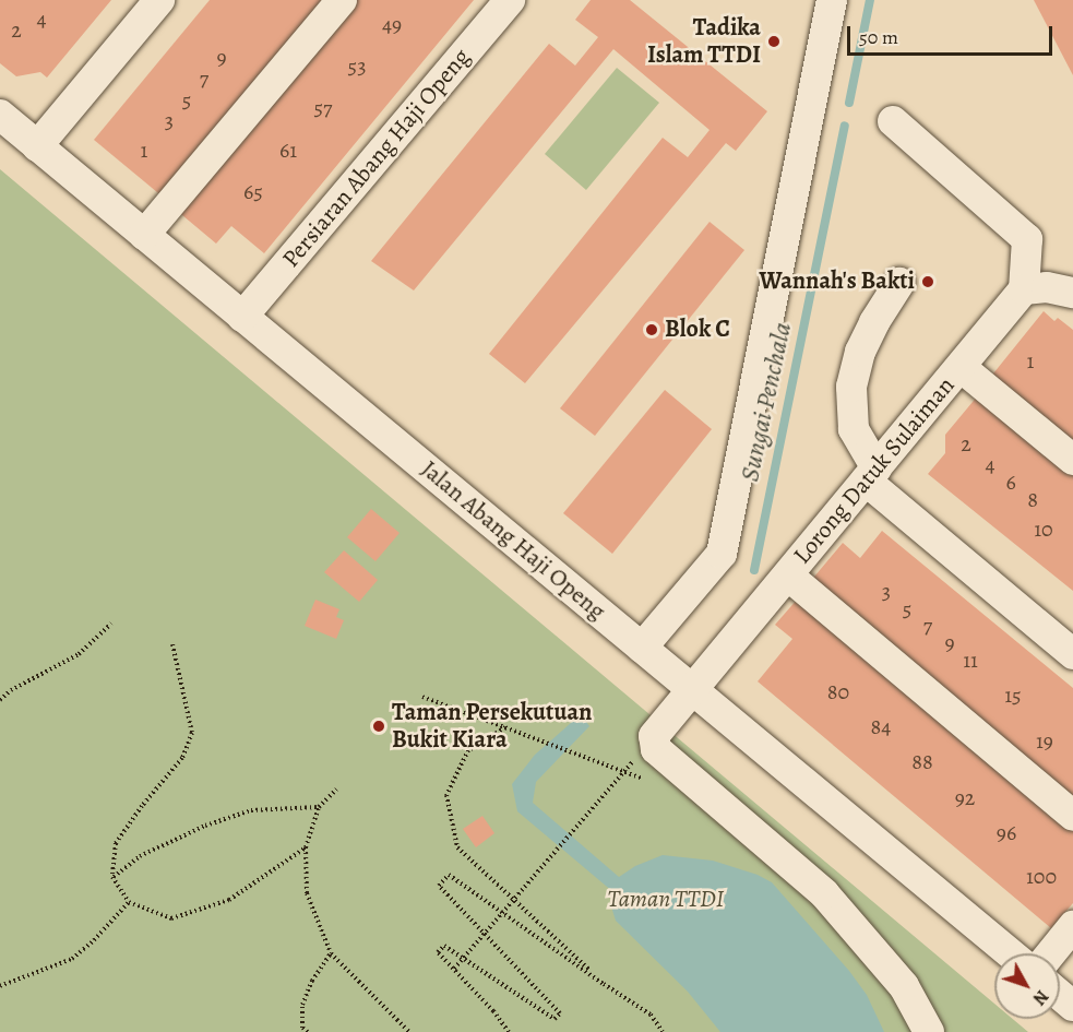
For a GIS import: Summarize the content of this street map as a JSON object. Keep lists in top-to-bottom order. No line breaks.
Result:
{"streets":{"street":["Persiaran Abang Haji Openg","Lorong Datuk Sulaiman","Jalan Abang Haji Openg"]},"crossings":[["Persiaran Abang Haji Openg","Jalan Abang Haji Openg"],["Lorong Datuk Sulaiman","Jalan Abang Haji Openg"]],"water":["Sungai Penchala"],"parks":["Taman TTDI"],"places":["Tadika Islam TTDI","Wannah's Bakti","Blok C","Taman Persekutuan Bukit Kiara"],"house_numbers":["4","49","2","9","53","7","5","57","3","1","61","65","1","2","4","6","8","10","3","5","7","9","11","80","15","84","19","88","92","96","100"],"scale_bar":"50 m","north":"bottom right"}
